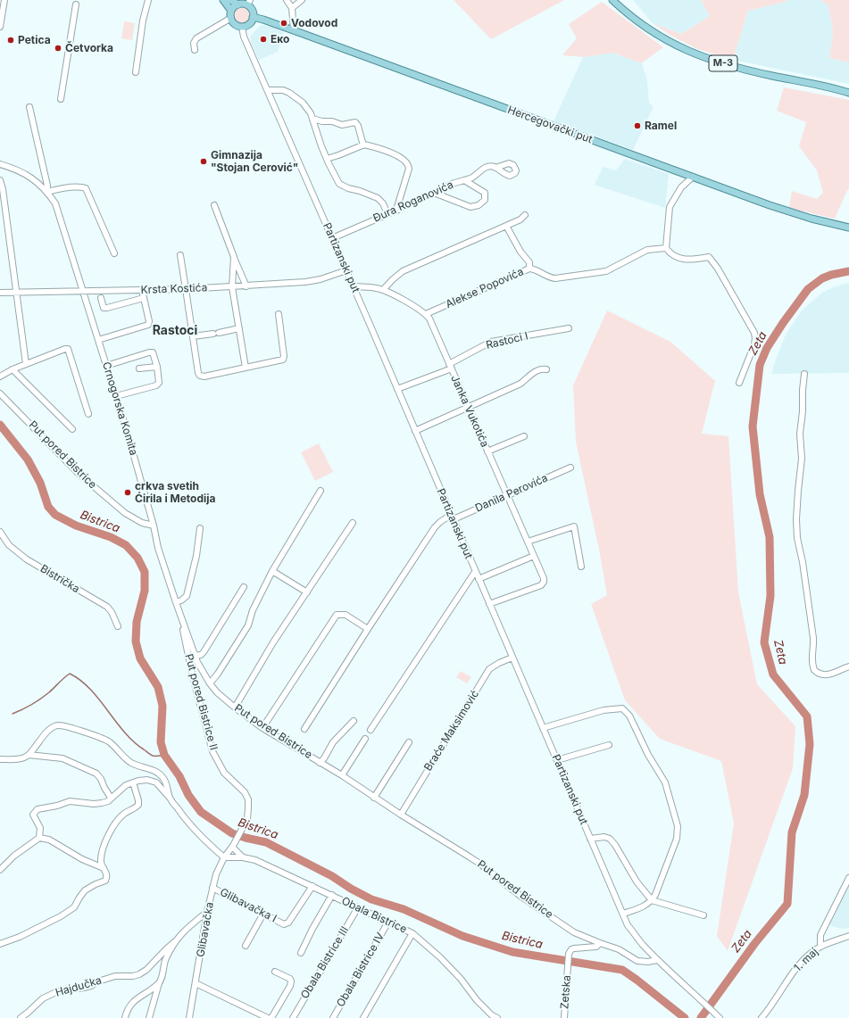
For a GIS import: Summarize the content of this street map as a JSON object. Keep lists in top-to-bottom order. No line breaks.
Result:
{"streets":{"main road":["M-3","Hercegovački put"],"street":["Đura Roganovića","Partizanski put","Alekse Popovića","Krsta Kostića","Rastoci I","Crnogorska Komita","Janka Vukotića","Put pored Bistrice","Danila Perovića","Bistrička","Put pored Bistrice II","Braće Maksimović","Glibavačka I","Obala Bistrice","Glibavačka","1. maj","Obala Bistrice III","Obala Bistrice IV","Hajdučka","Zetska"]},"crossings":[["Hercegovački put","Partizanski put"],["Đura Roganovića","Partizanski put"],["Partizanski put","Krsta Kostića"],["Partizanski put","Rastoci I"],["Partizanski put","Janka Vukotića"],["Partizanski put","Put pored Bistrice"],["Partizanski put","Danila Perovića"],["Partizanski put","Braće Maksimović"],["Alekse Popovića","Janka Vukotića"],["Krsta Kostića","Crnogorska Komita"],["Rastoci I","Janka Vukotića"],["Crnogorska Komita","Put pored Bistrice"],["Janka Vukotića","Danila Perovića"],["Put pored Bistrice","Put pored Bistrice II"],["Put pored Bistrice","Braće Maksimović"],["Put pored Bistrice","Zetska"],["Put pored Bistrice II","Glibavačka"],["Glibavačka I","Obala Bistrice"],["Glibavačka I","Glibavačka"],["Obala Bistrice","Glibavačka"],["Obala Bistrice","Obala Bistrice III"],["Obala Bistrice","Obala Bistrice IV"]],"districts":["Rastoci"],"water":["Zeta","Bistrica"],"places":["Vodovod","Еко","Petica","Četvorka","Ramel","Gimnazija \"Stojan Cerović\"","crkva svetih Ćirila i Metodija"]}
